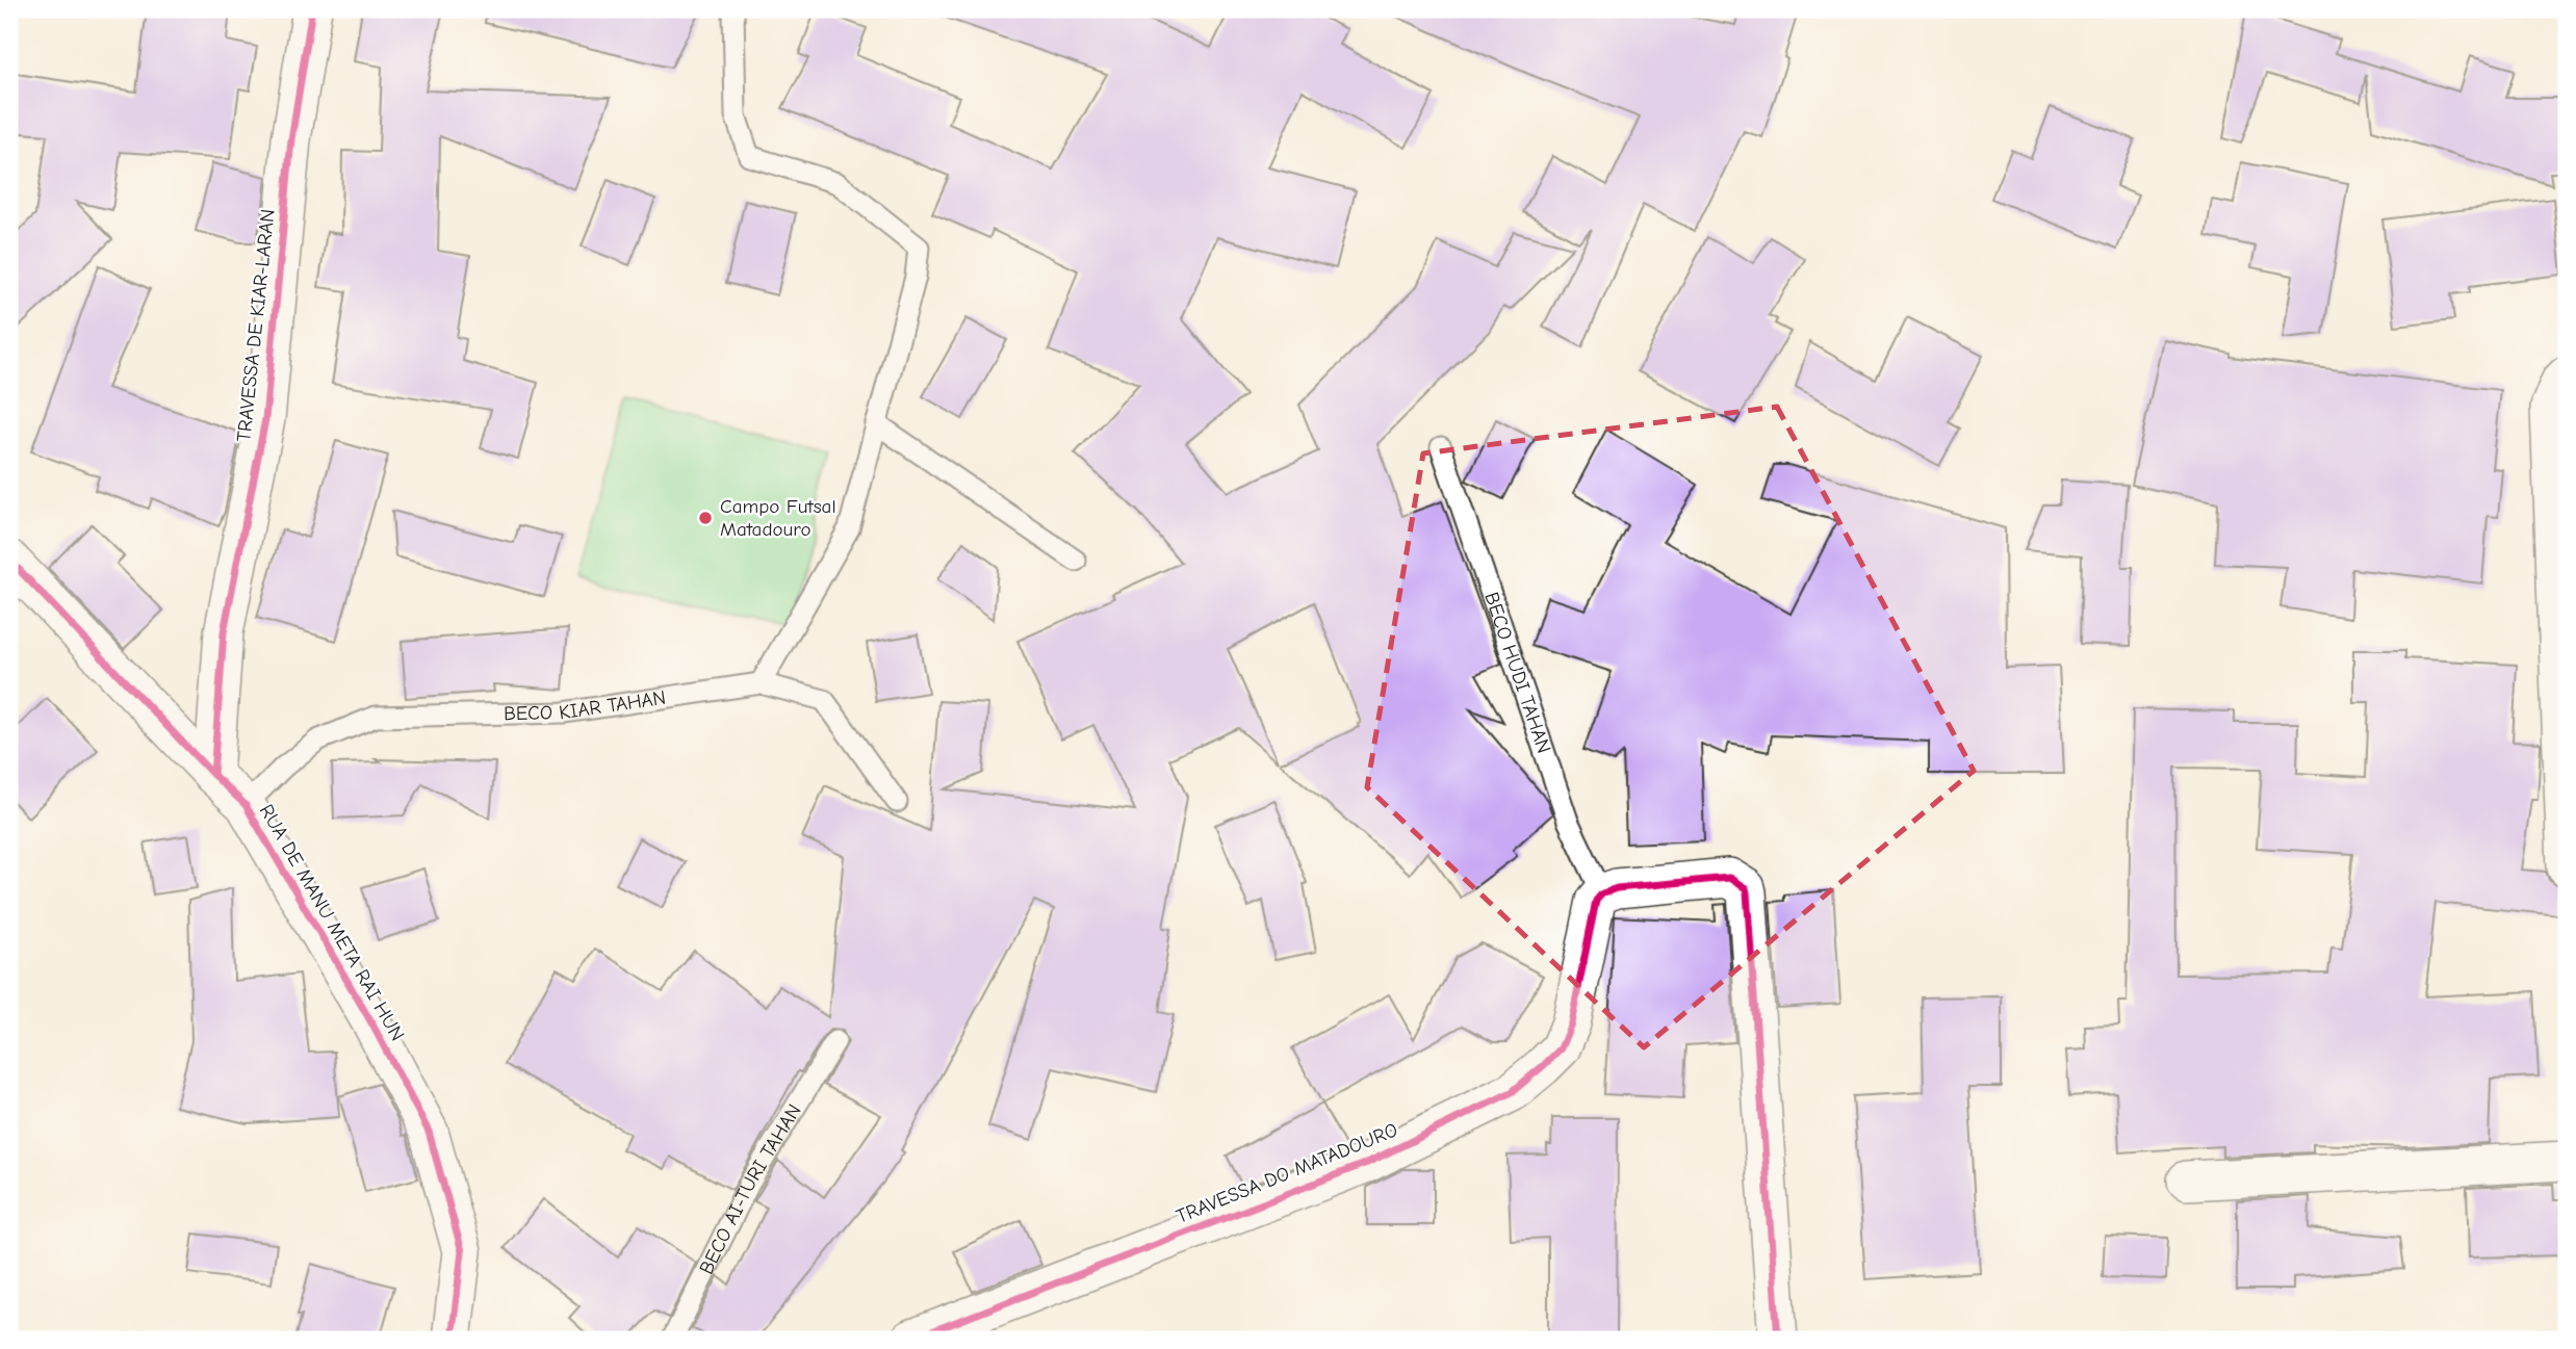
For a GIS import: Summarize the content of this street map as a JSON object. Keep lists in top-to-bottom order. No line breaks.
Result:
{"streets":{"street":["TRAVESSA DE KIAR-LARAN","RUA DE MANU META RAI HUN","TRAVESSA DO MATADOURO"],"lane":["BECO HUDI TAHAN","BECO KIAR TAHAN","BECO AI-TURI TAHAN"]},"crossings":[["TRAVESSA DE KIAR-LARAN","RUA DE MANU META RAI HUN"],["BECO HUDI TAHAN","TRAVESSA DO MATADOURO"],["BECO KIAR TAHAN","RUA DE MANU META RAI HUN"]],"places":["Campo Futsal Matadouro"]}
